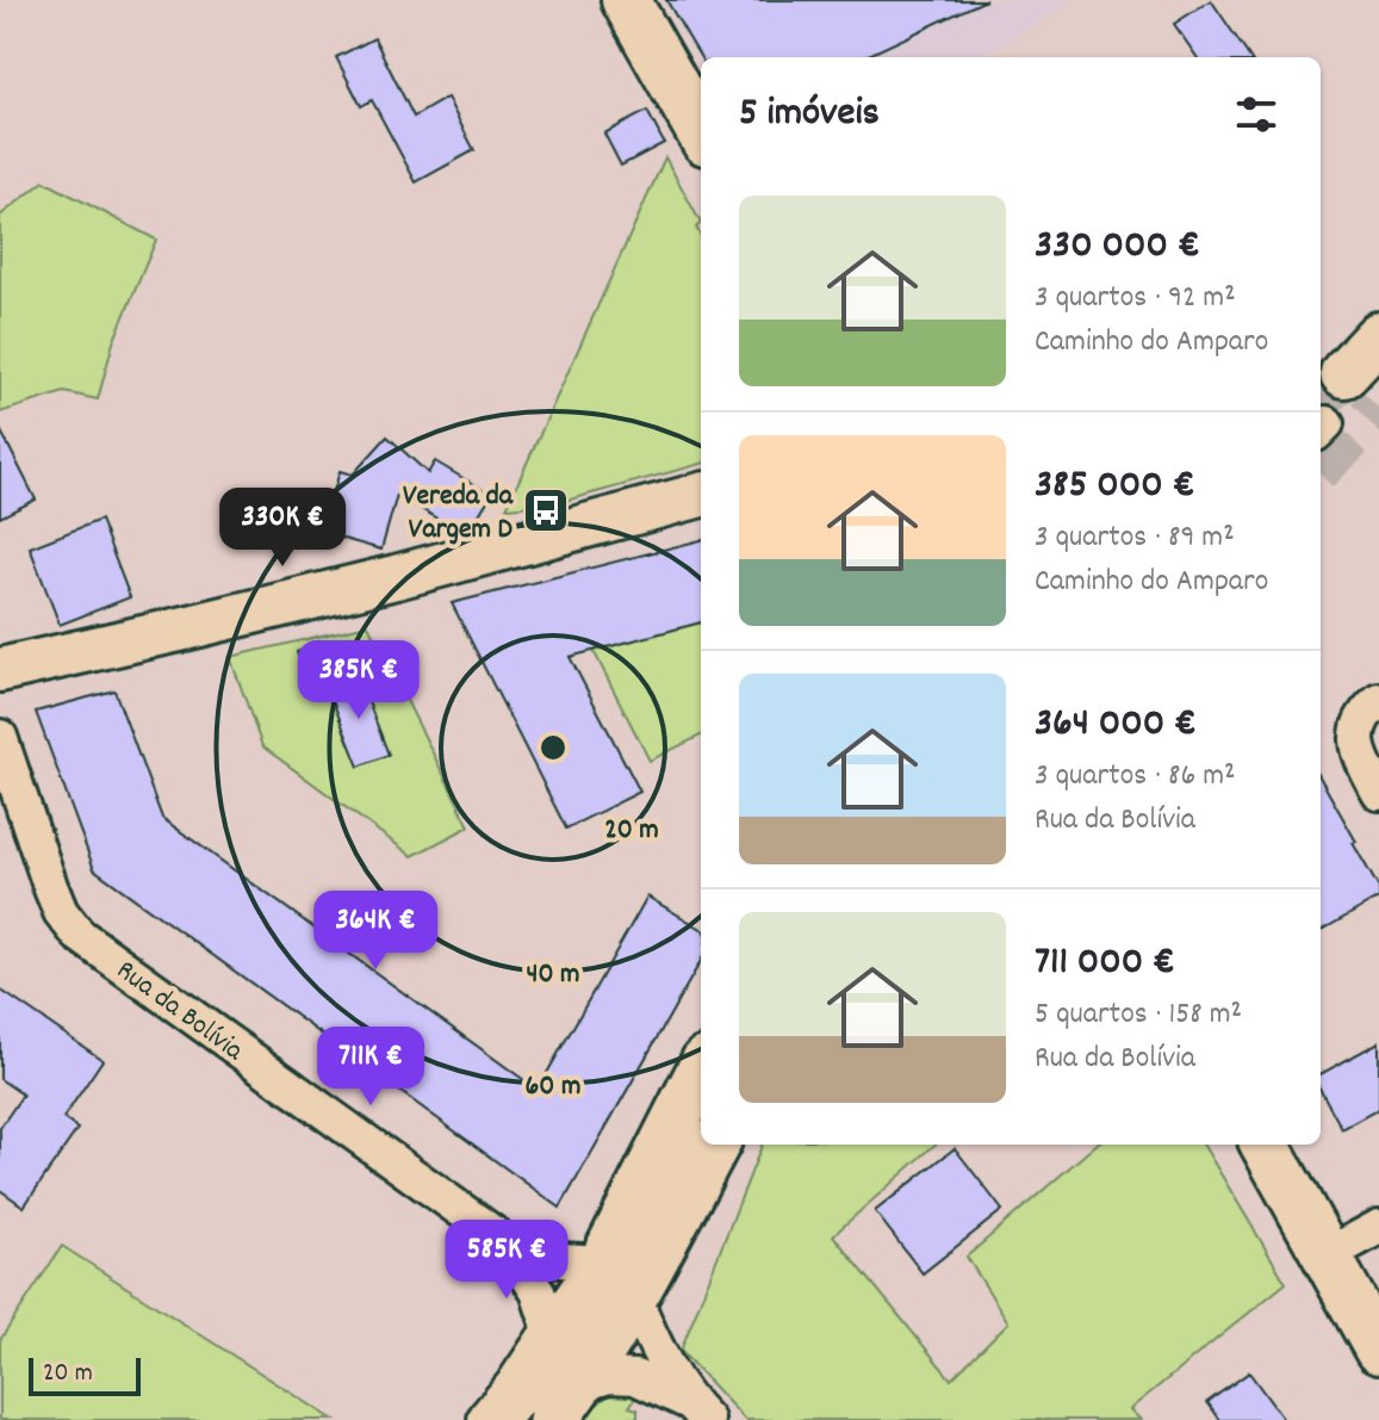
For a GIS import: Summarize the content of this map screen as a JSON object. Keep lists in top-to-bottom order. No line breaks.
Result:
{"streets":{"street":["Rua da Bolívia"]},"places":{"bus stop":["Vereda da Vargem D"]},"scale_bar":"20 m","page":{"heading":"5 imóveis","list":[{"name":"330 000 €","note":"3 quartos · 92 m² · Caminho do Amparo"},{"name":"385 000 €","note":"3 quartos · 89 m² · Caminho do Amparo"},{"name":"364 000 €","note":"3 quartos · 86 m² · Rua da Bolívia"},{"name":"711 000 €","note":"5 quartos · 158 m² · Rua da Bolívia"}],"price":["330K €","385K €","364K €","711K €","585K €"],"scale":"20 m"},"rings":["20 m","40 m","60 m"]}
